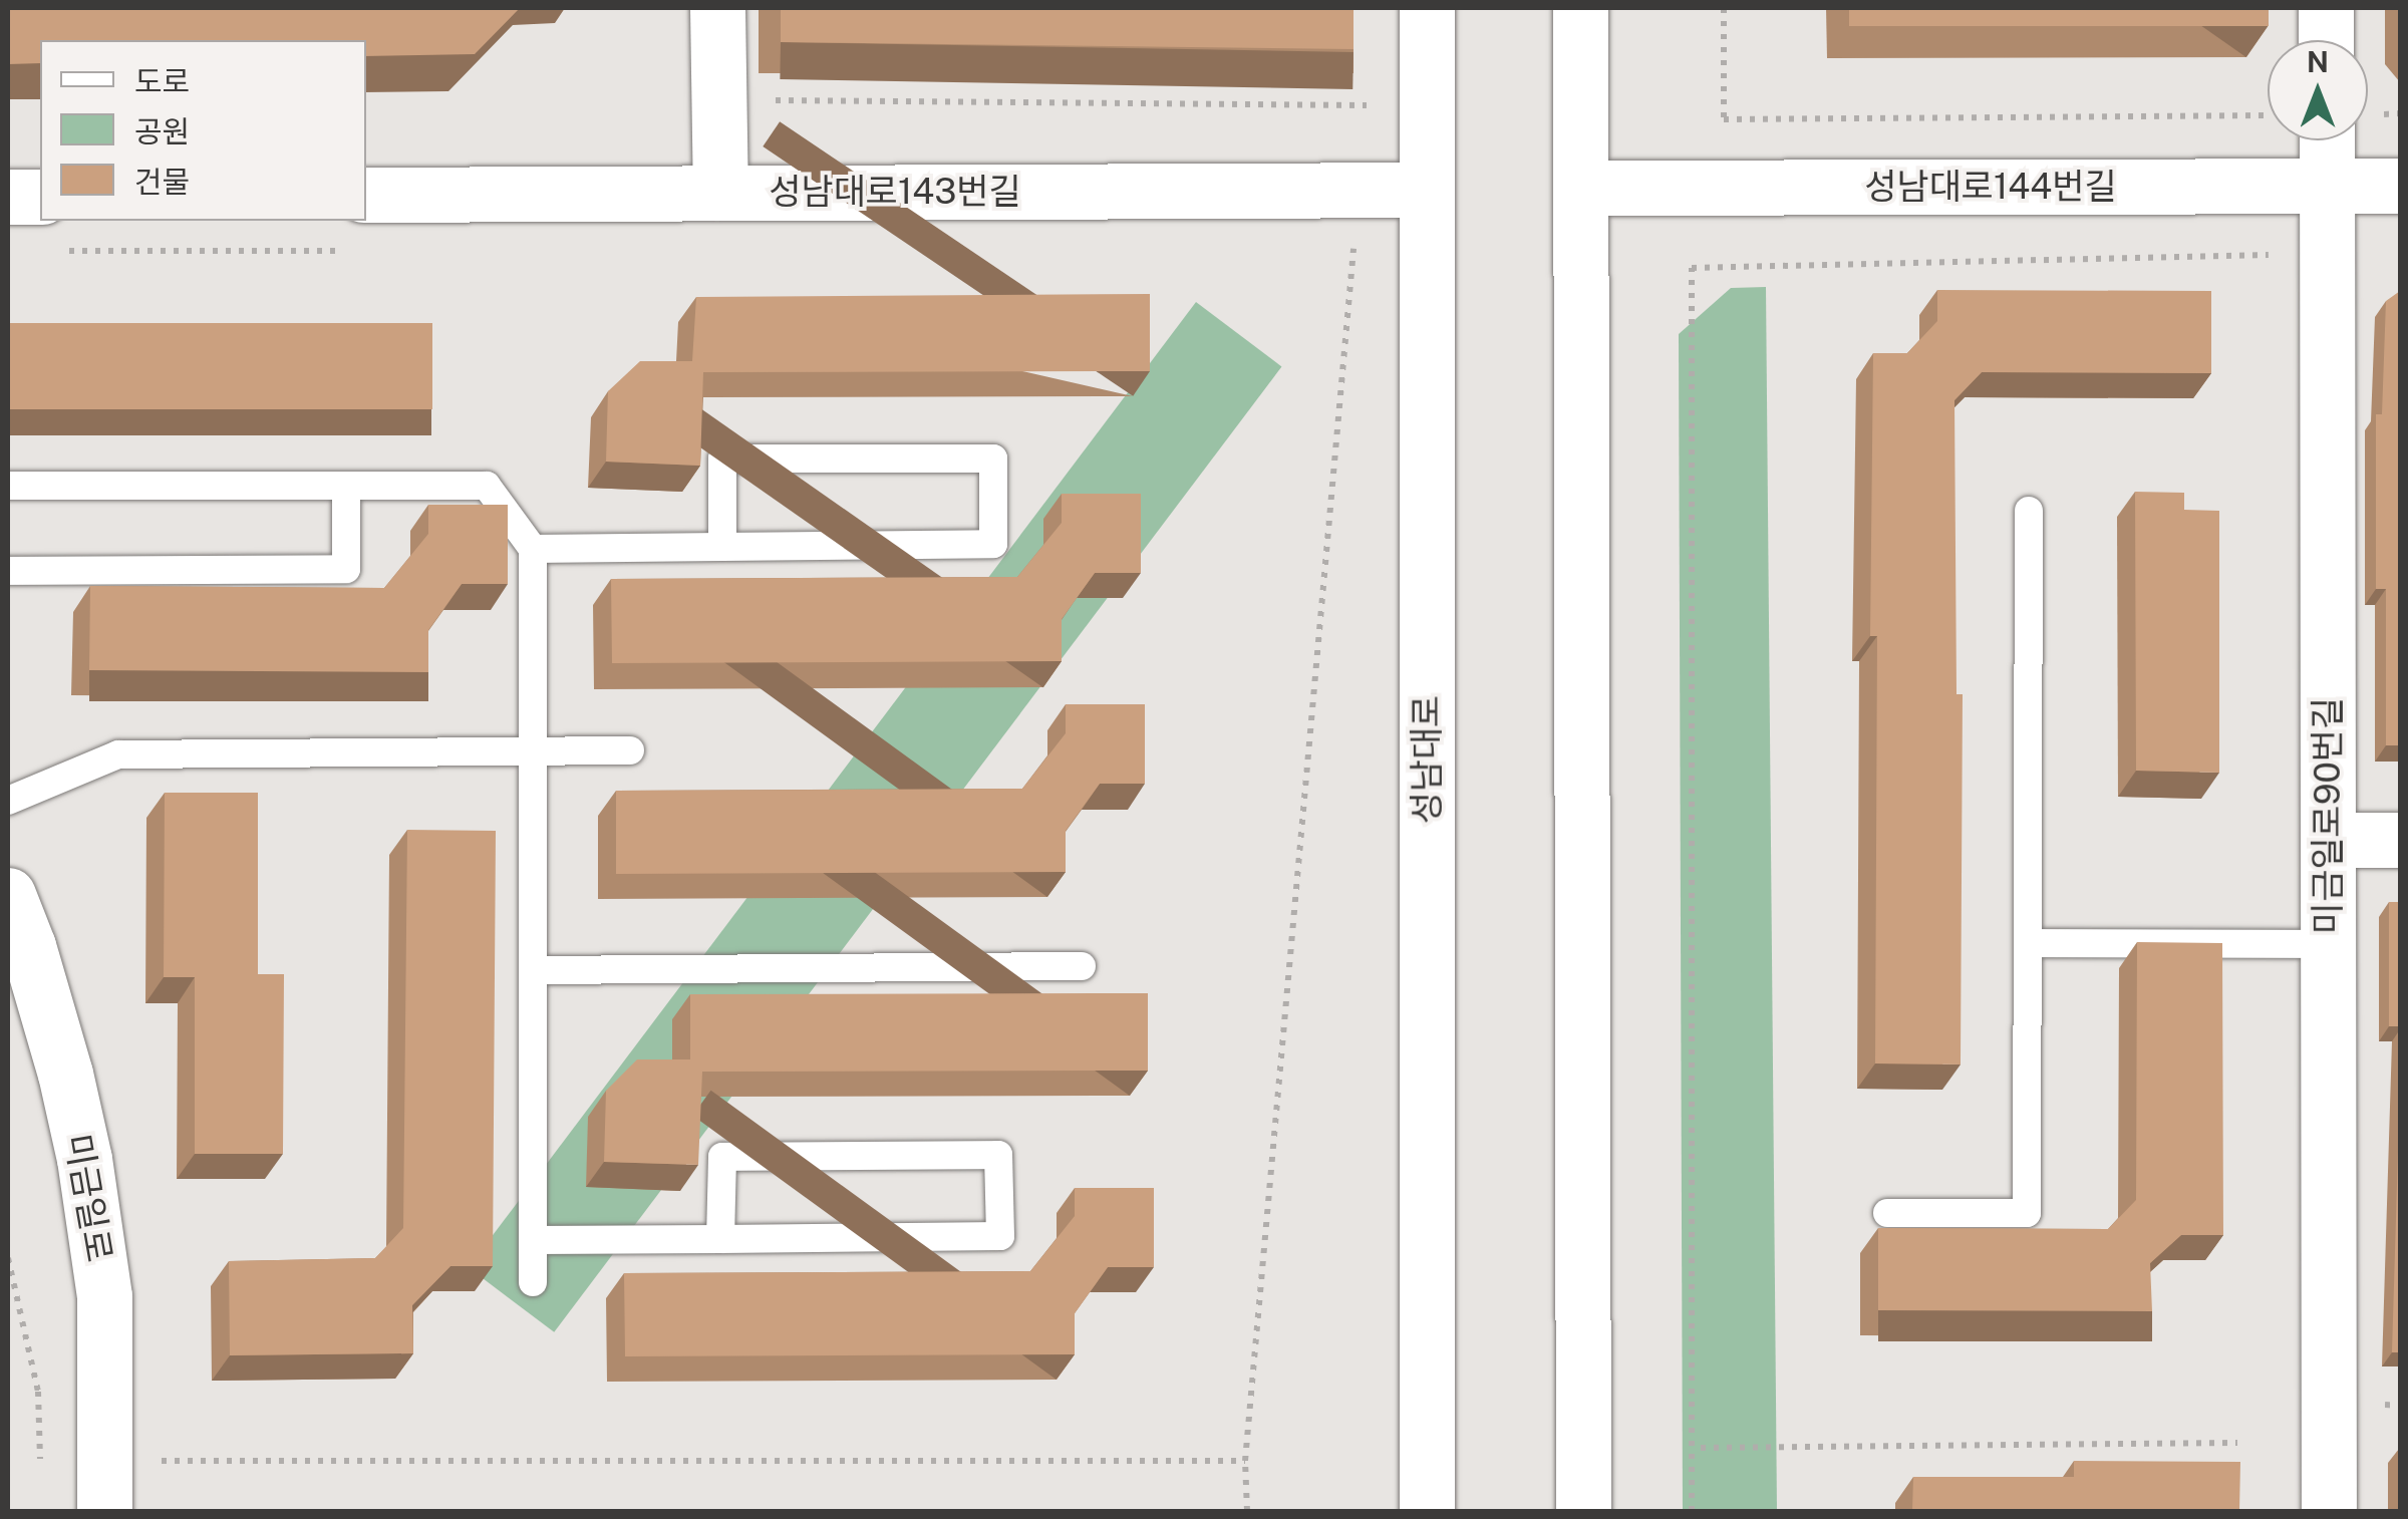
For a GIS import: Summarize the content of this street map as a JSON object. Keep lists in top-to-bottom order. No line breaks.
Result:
{"streets":{"street":["성남대로144번길","성남대로143번길","성남대로","미금일로90번길","미금일로"]},"crossings":[["성남대로144번길","미금일로90번길"],["성남대로143번길","성남대로"]],"legend":["도로","공원","건물"],"north":"top"}
